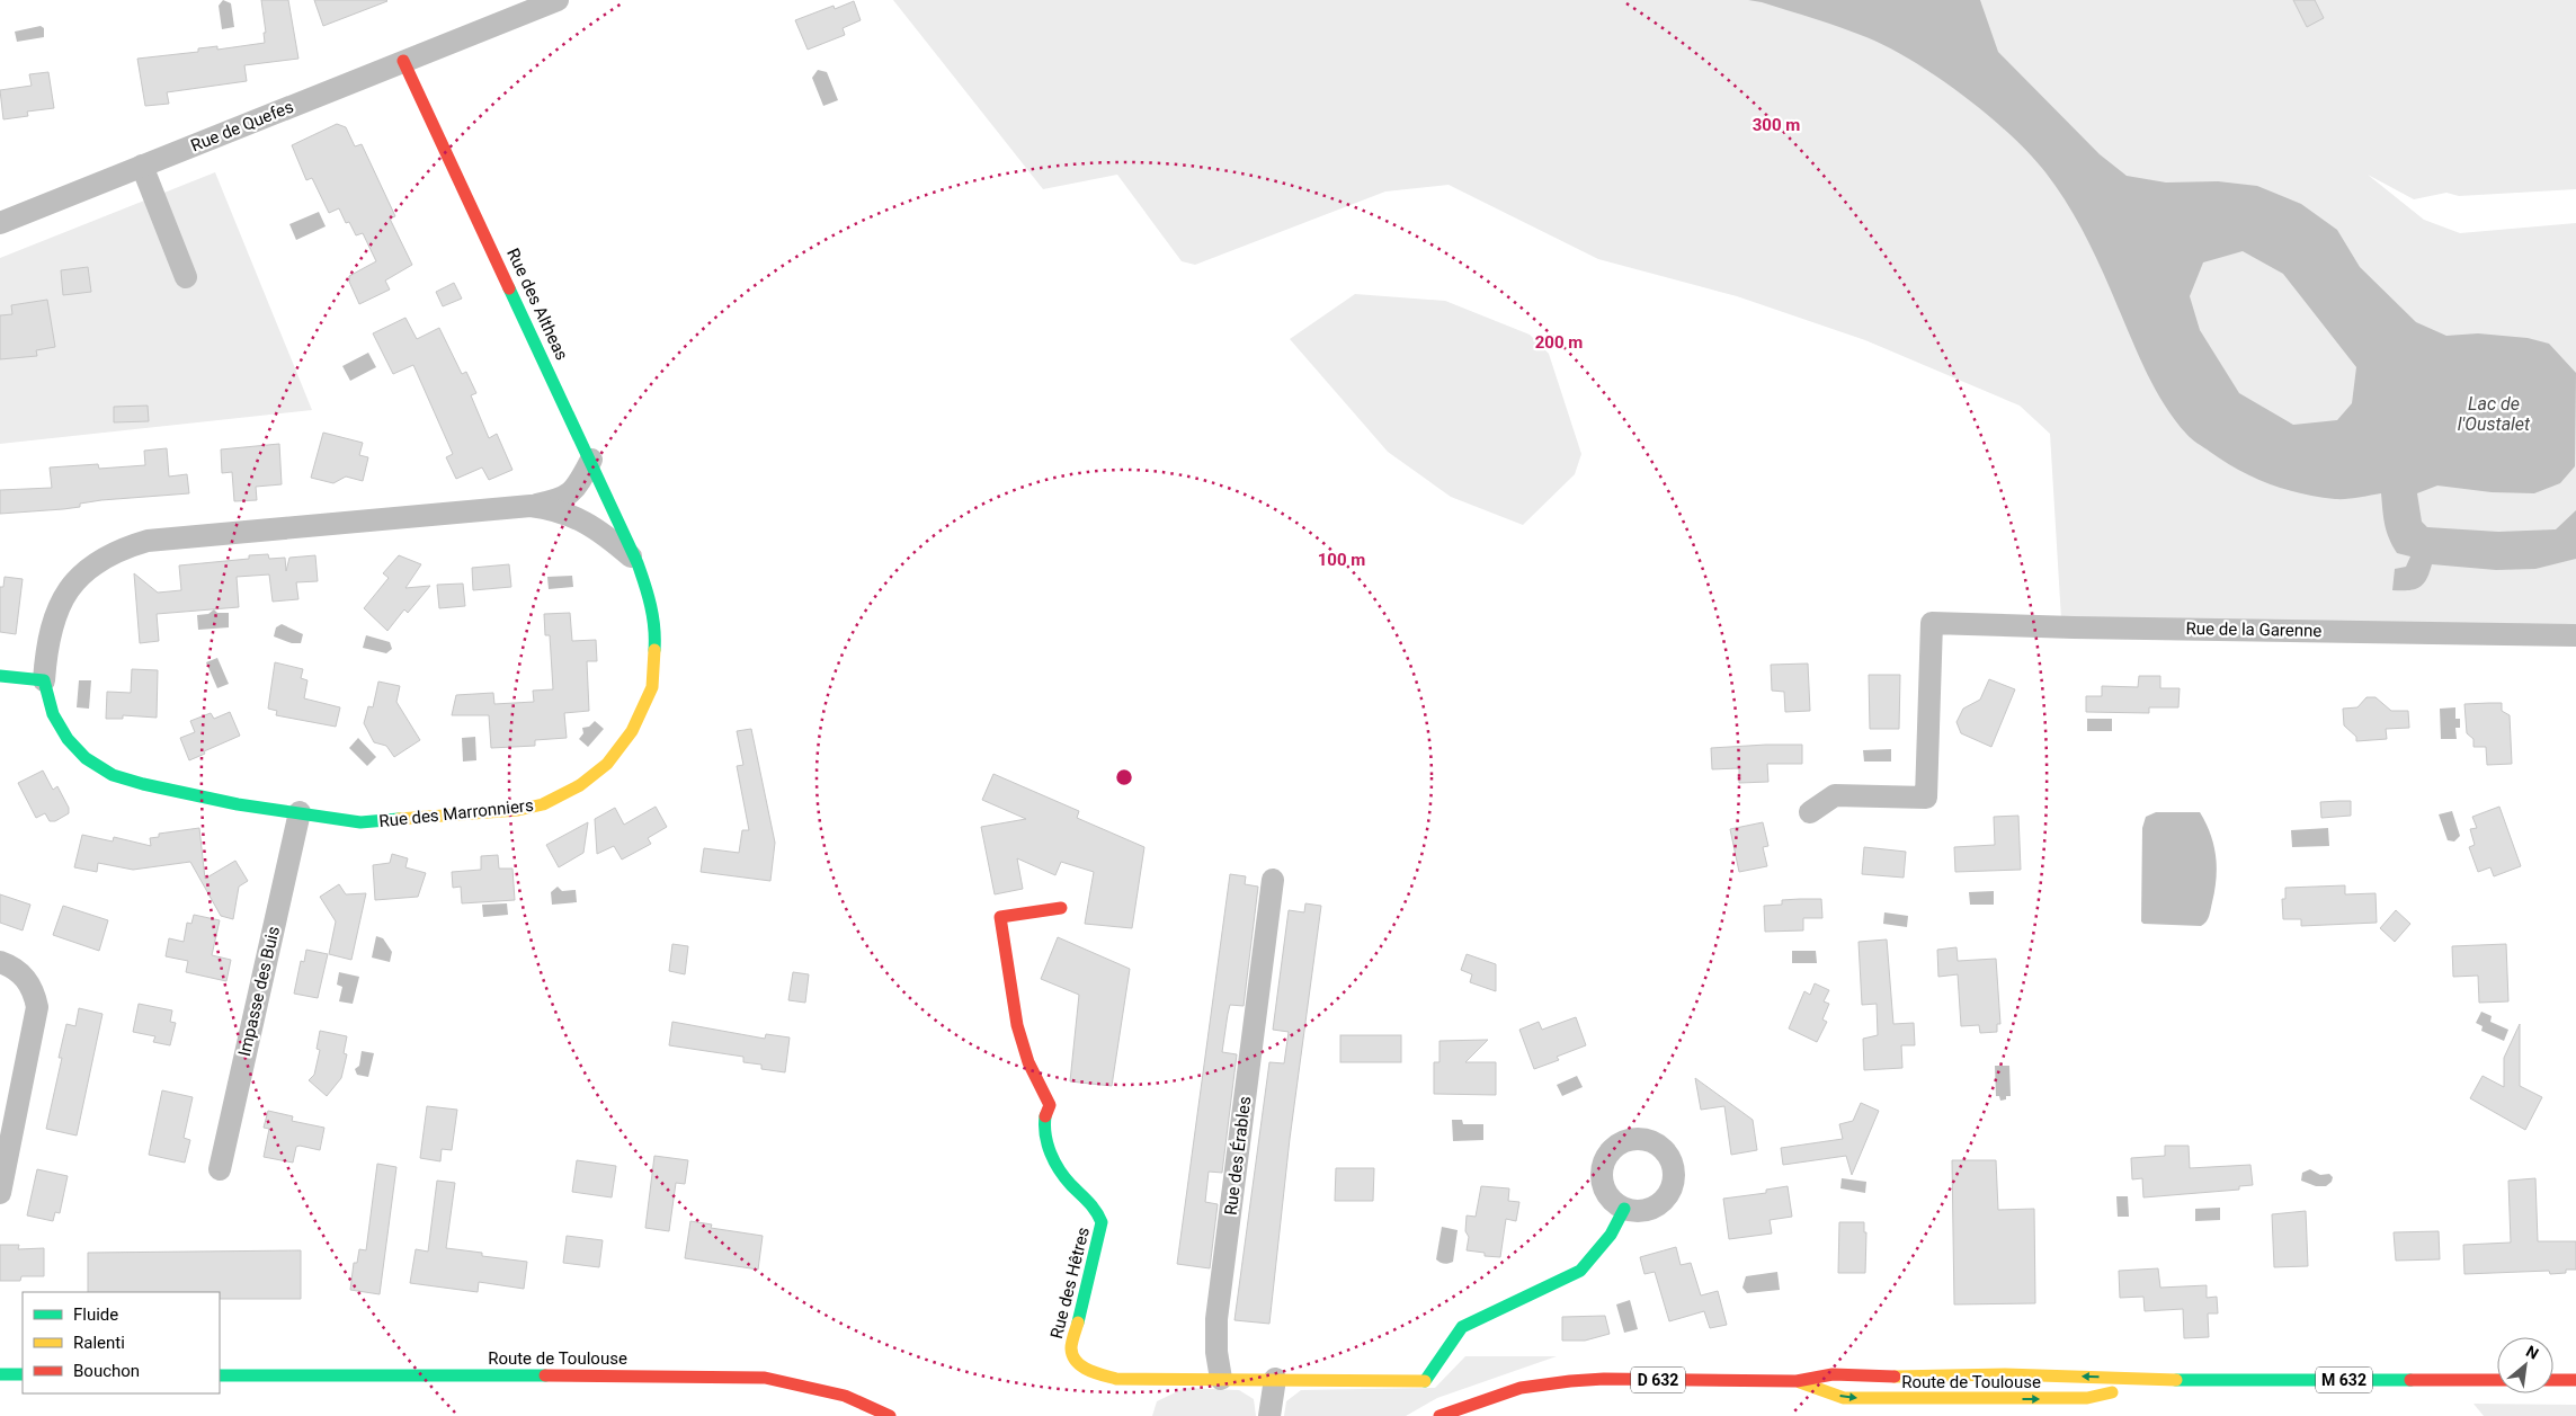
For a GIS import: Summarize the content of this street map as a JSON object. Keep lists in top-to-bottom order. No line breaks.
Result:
{"streets":{"street":["Rue de Quefes","Rue des Altheas","Rue de la Garenne","Rue des Marronniers","Impasse des Buis","Rue des Érables","Rue des Hêtres","Route de Toulouse","D 632","M 632"]},"crossings":[["Rue de Quefes","Rue des Altheas"],["Rue des Altheas","Rue des Marronniers"],["Rue des Marronniers","Impasse des Buis"],["Rue des Érables","Rue des Hêtres"],["Route de Toulouse","M 632"]],"water":["Lac de l'Oustalet"],"legend":["Fluide","Ralenti","Bouchon"],"north":"top right","rings":["300 m","200 m","100 m"]}
